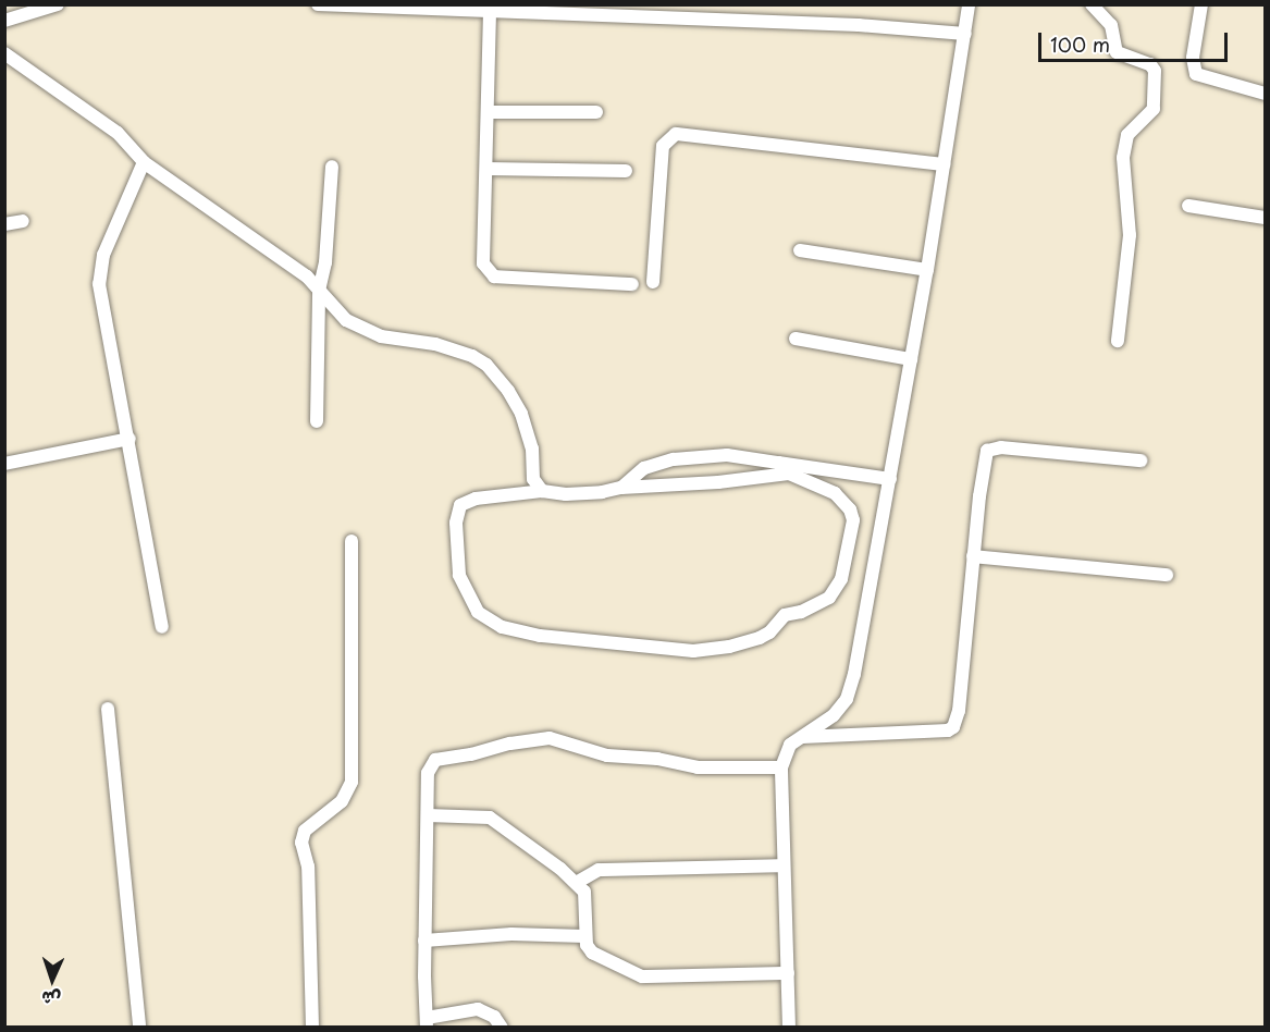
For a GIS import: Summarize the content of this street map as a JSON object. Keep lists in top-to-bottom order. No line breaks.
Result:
{"scale_bar":"100 m","north":"bottom"}
